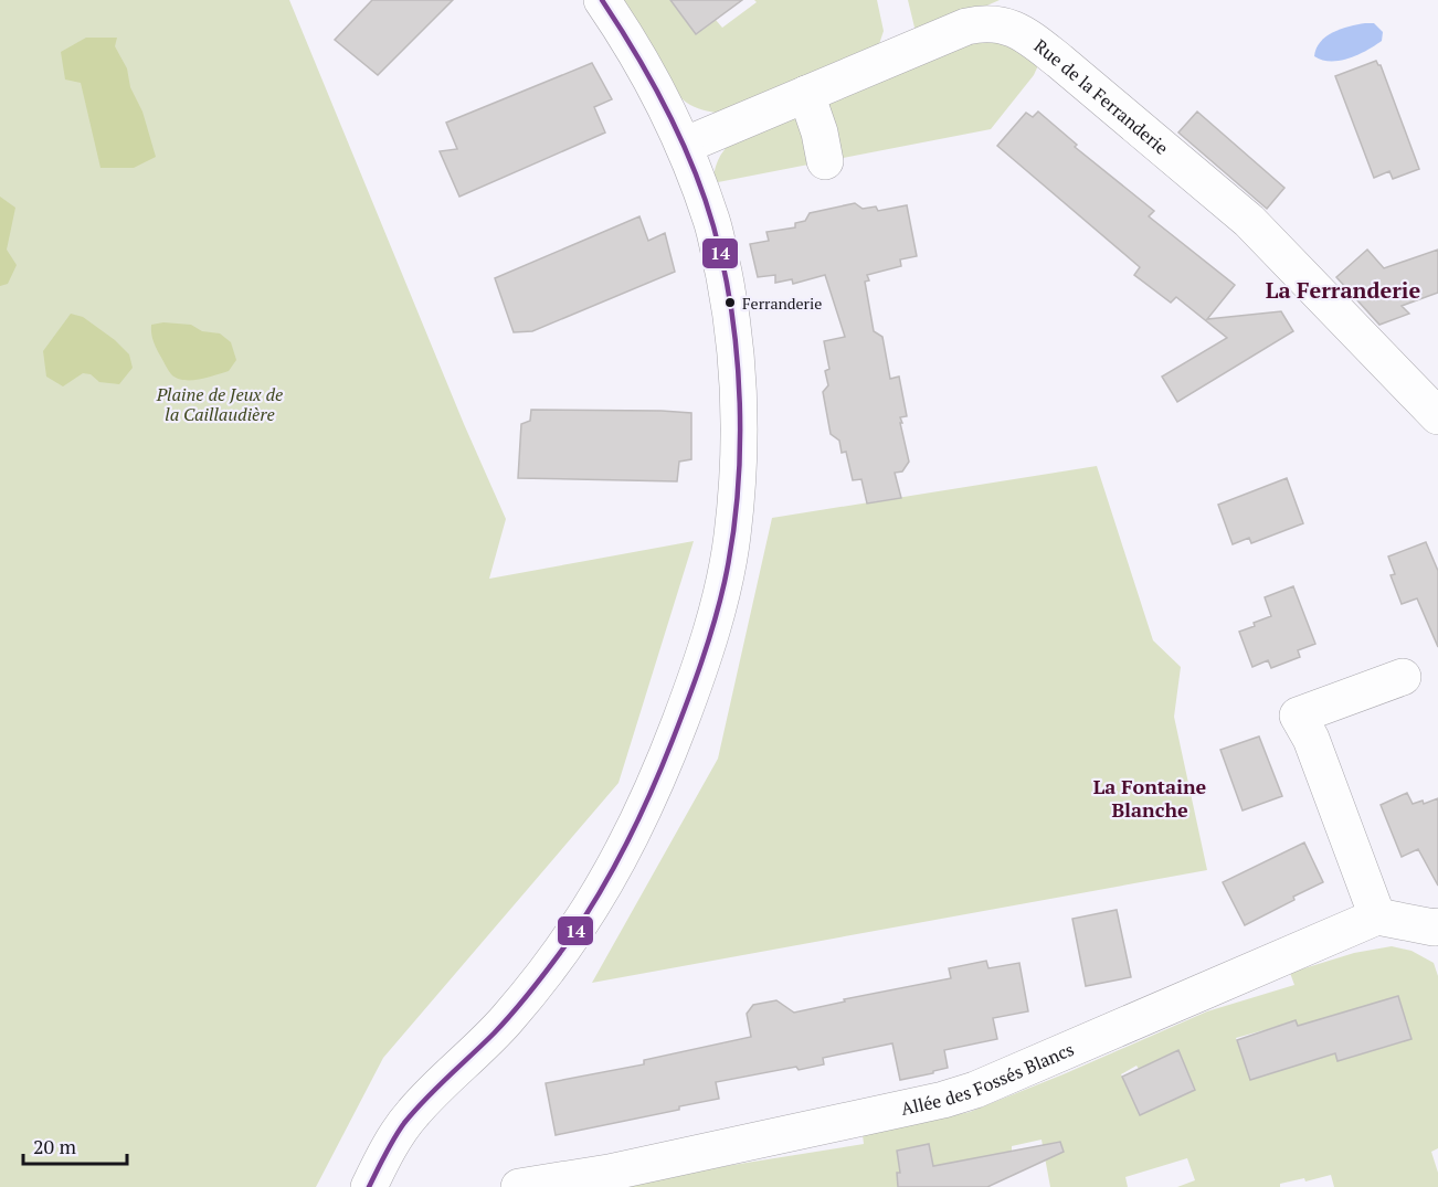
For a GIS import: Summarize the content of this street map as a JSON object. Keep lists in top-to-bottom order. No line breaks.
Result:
{"streets":{"street":["Rue de la Ferranderie","Allée des Fossés Blancs"]},"districts":["La Ferranderie","La Fontaine Blanche"],"parks":["Plaine de Jeux de la Caillaudière"],"places":["Ferranderie"],"lines":["transit line 14"],"scale_bar":"20 m"}
